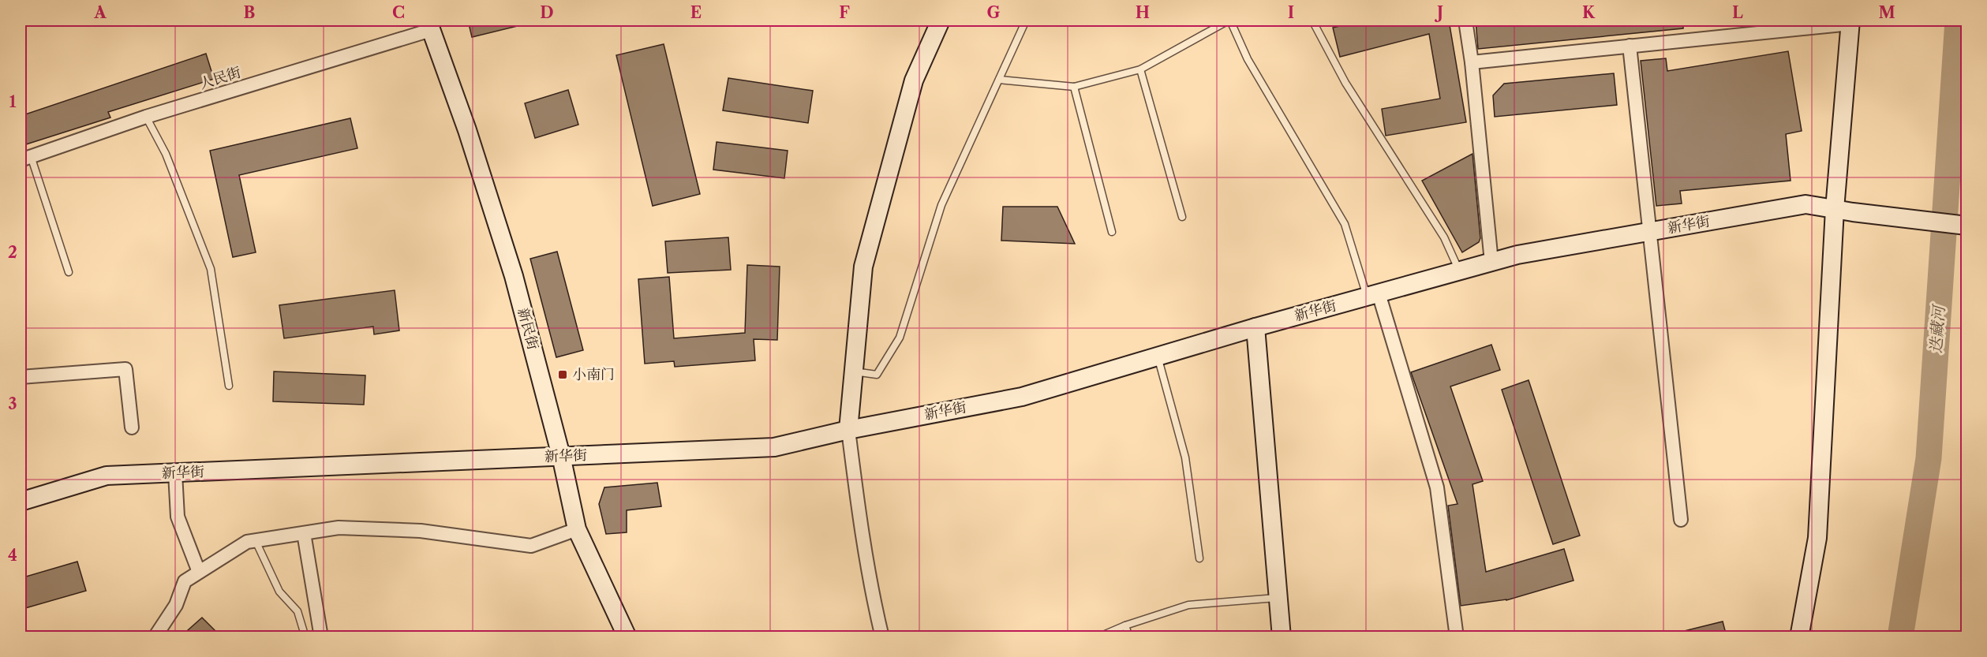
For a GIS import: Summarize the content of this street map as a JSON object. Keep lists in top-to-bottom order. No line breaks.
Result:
{"streets":{"street":["人民街","新华街","新民街"]},"crossings":[["人民街","新民街"],["新华街","新民街"]],"water":["迭藏河"],"places":{"transit":["小南门"]},"grid":{"columns":["A","B","C","D","E","F","G","H","I","J","K","L","M"],"rows":["1","2","3","4"]}}
